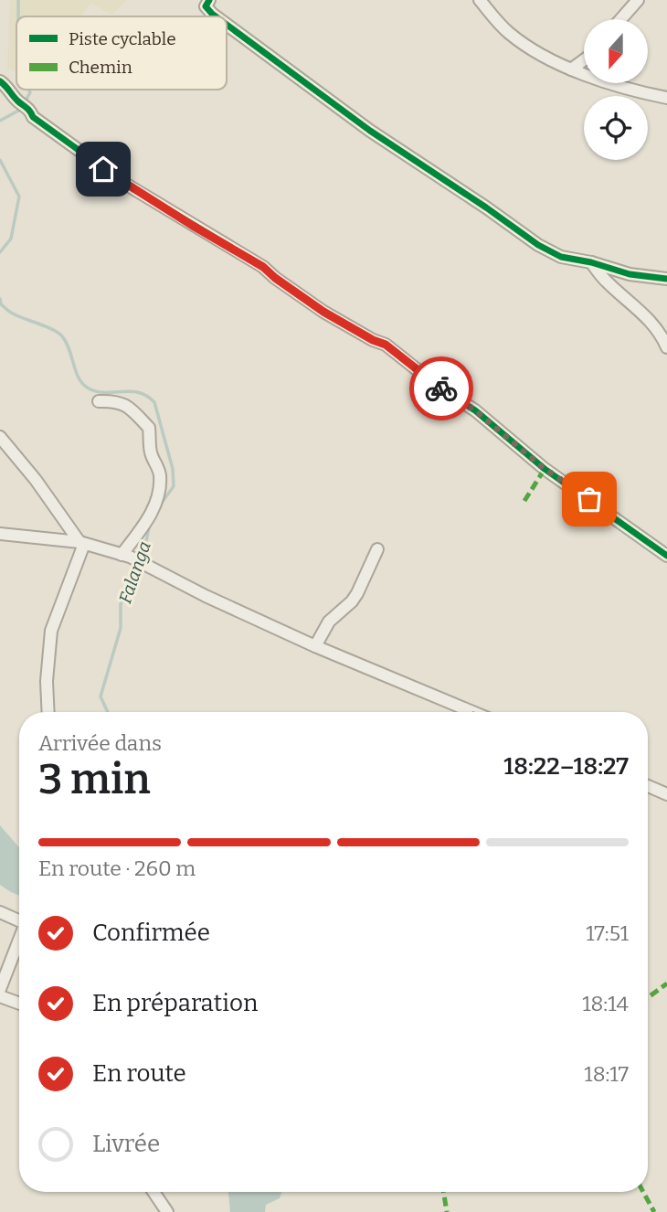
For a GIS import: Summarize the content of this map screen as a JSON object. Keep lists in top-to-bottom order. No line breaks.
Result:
{"water":["Falanga"],"legend":["Piste cyclable","Chemin"],"north":"bottom","page":{"heading":["3 min","Arrivée dans","18:22–18:27"],"bar":"En route · 260 m","list":[["Confirmée","17:51"],["En préparation","18:14"],["En route","18:17"],"Livrée"]}}
